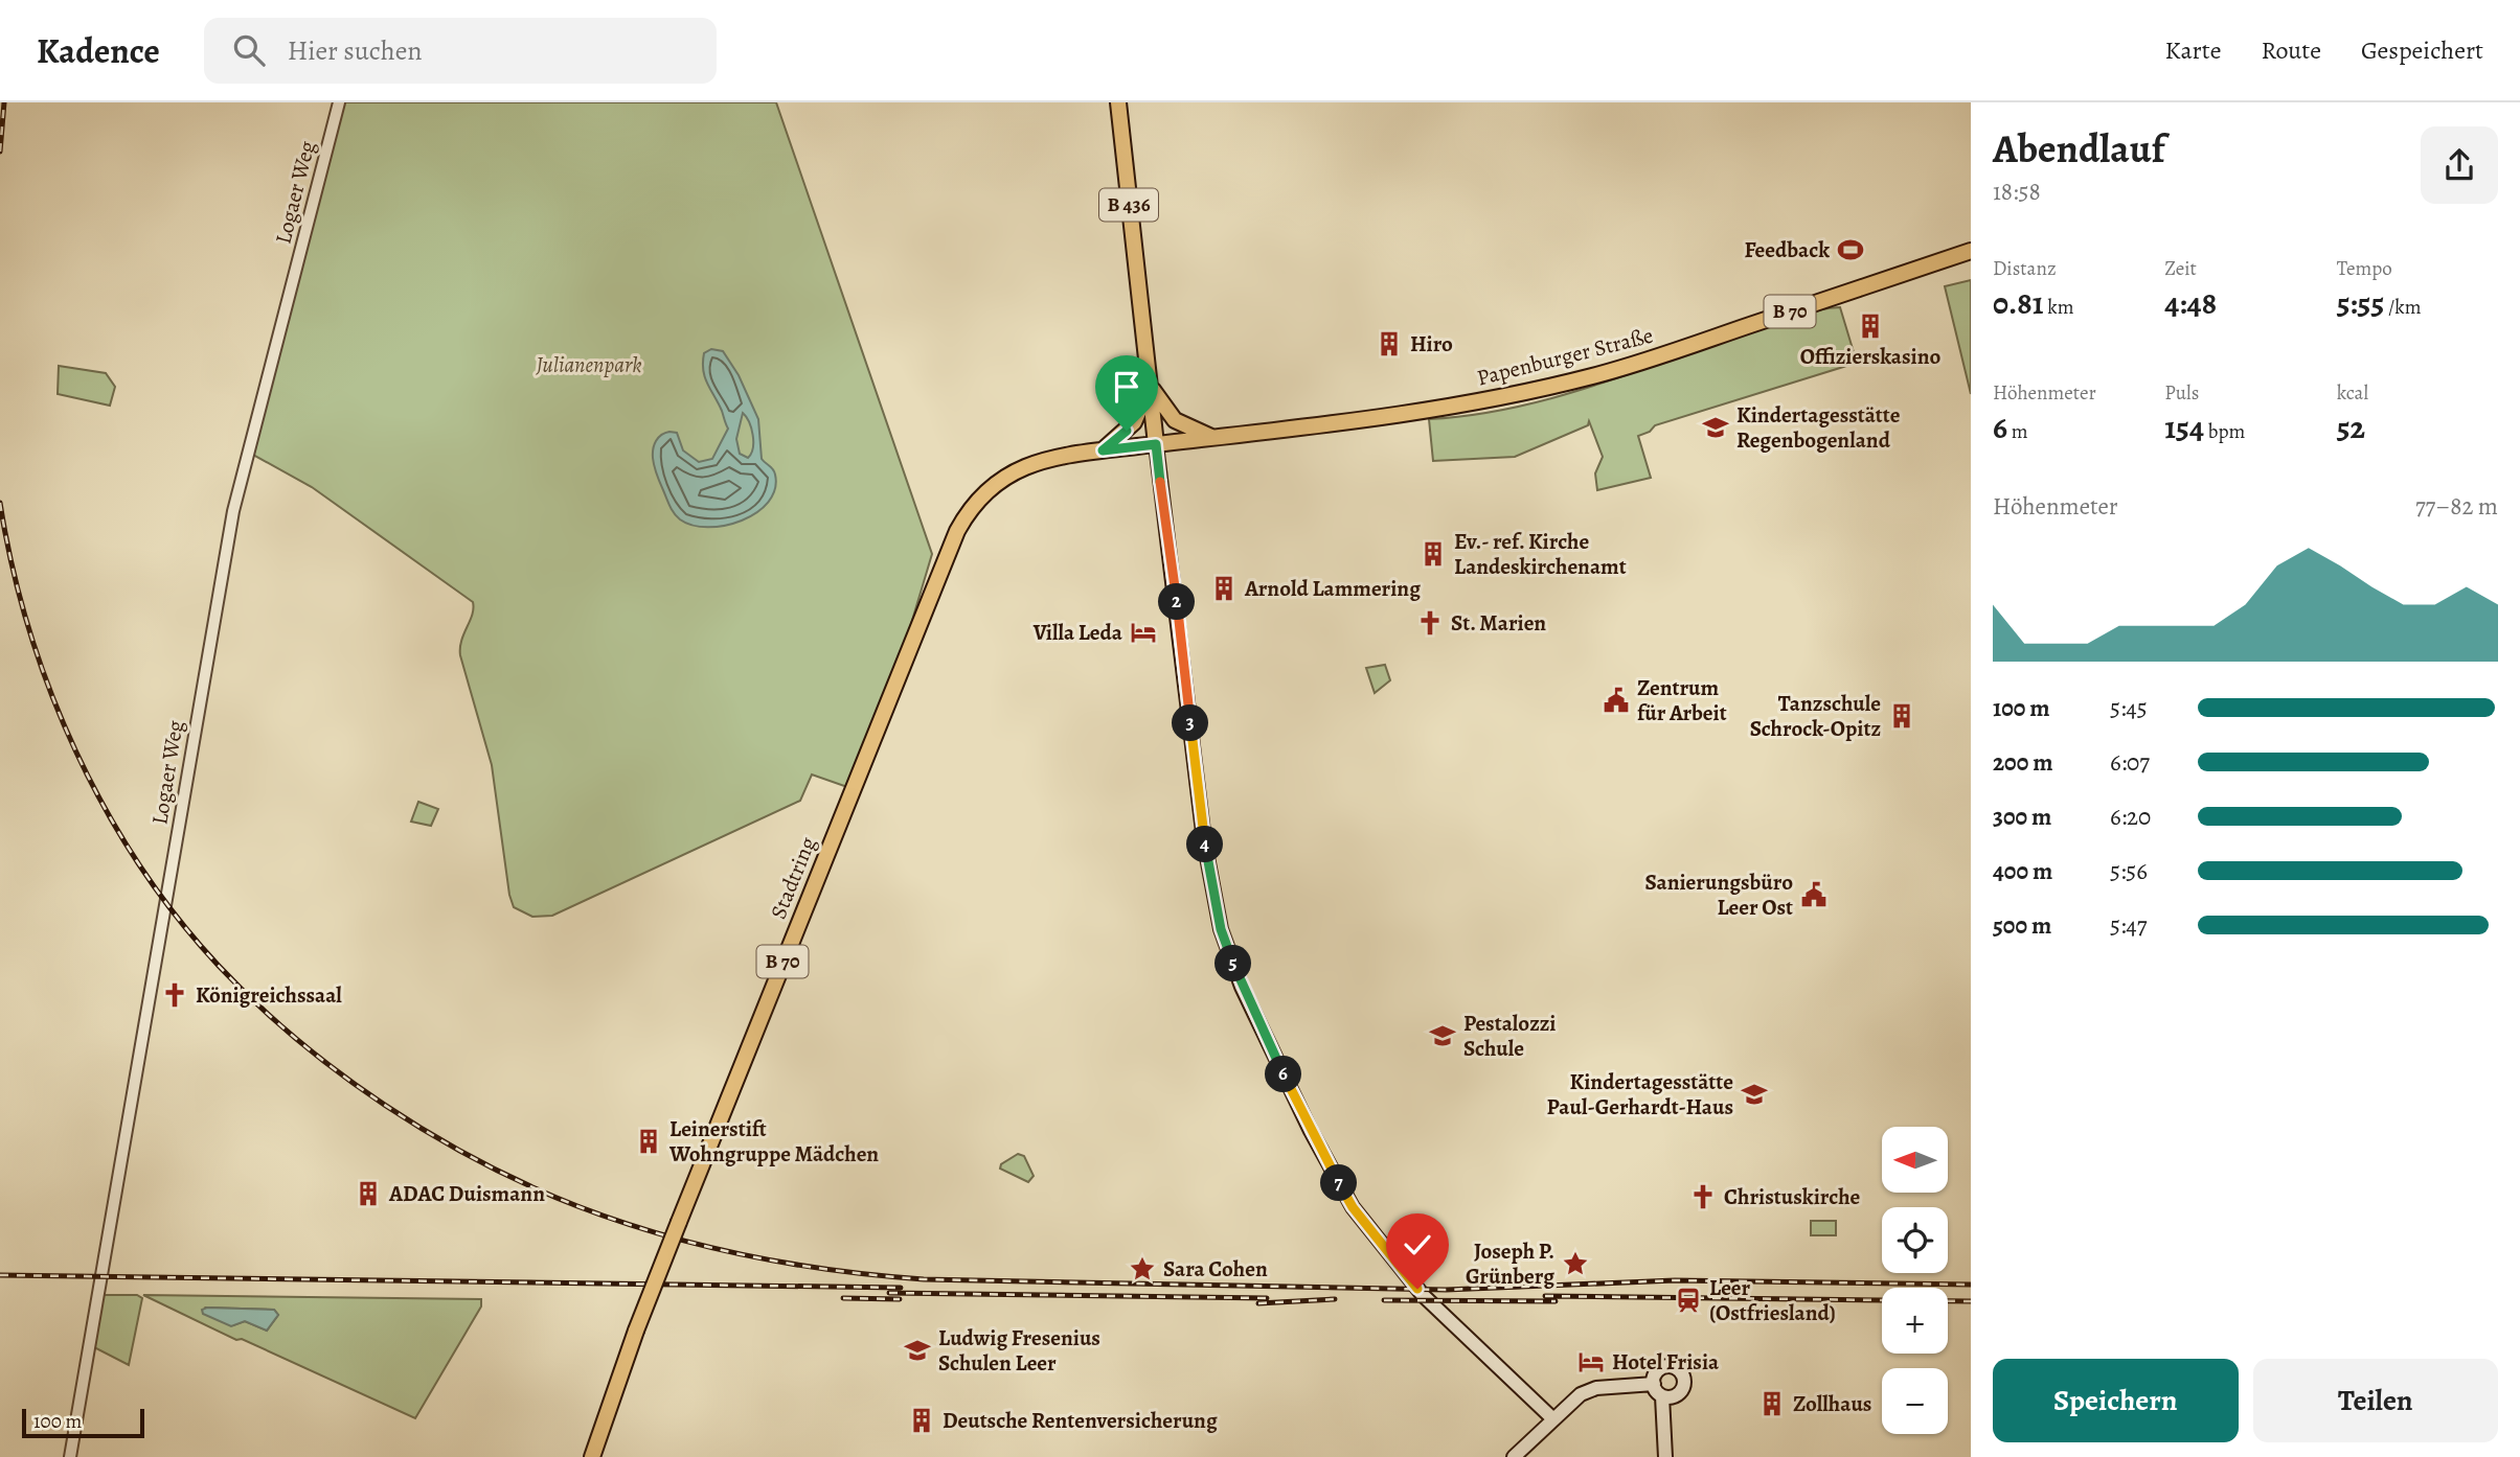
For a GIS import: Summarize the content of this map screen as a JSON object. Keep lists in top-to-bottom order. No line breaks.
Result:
{"streets":{"main road":["B 436","B 70","Papenburger Straße","Stadtring"],"street":["Logaer Weg"]},"crossings":[["B 436","Papenburger Straße"],["B 436","Stadtring"],["Papenburger Straße","Stadtring"]],"parks":["Julianenpark"],"places":{"sports":["Feedback"],"building":["Offizierskasino","Hiro","Ev.- ref. Kirche Landeskirchenamt","Arnold Lammering","Tanzschule Schrock-Opitz","Leinerstift Wohngruppe Mädchen","ADAC Duismann","Zollhaus","Deutsche Rentenversicherung"],"school or university":["Kindertagesstätte Regenbogenland","Pestalozzi Schule","Kindertagesstätte Paul-Gerhardt-Haus","Ludwig Fresenius Schulen Leer"],"church":["St. Marien","Königreichssaal","Christuskirche"],"hotel":["Villa Leda","Hotel Frisia"],"public building":["Zentrum für Arbeit","Sanierungsbüro Leer Ost"],"place":["Joseph P. Grünberg","Sara Cohen"],"station":["Leer (Ostfriesland)"]},"scale_bar":"100 m","north":"left","page":{"header":"Kadence","search":"Hier suchen","nav":["Karte","Route","Gespeichert"],"heading":["Abendlauf","18:58"],"stats":[["Distanz","0.81 km"],["Zeit","4:48"],["Tempo","5:55 /km"],["Höhenmeter","6 m"],["Puls","154 bpm"],["kcal","52"]],"chart":["Höhenmeter","77–82 m"],"pins":["2","3","4","5","6","7"],"list":[{"name":"100 m","note":"5:45"},{"name":"200 m","note":"6:07"},{"name":"300 m","note":"6:20"},{"name":"400 m","note":"5:56"},{"name":"500 m","note":"5:47"}],"map_buttons":["+","−"],"buttons":["Speichern","Teilen"],"scale":"100 m"}}
